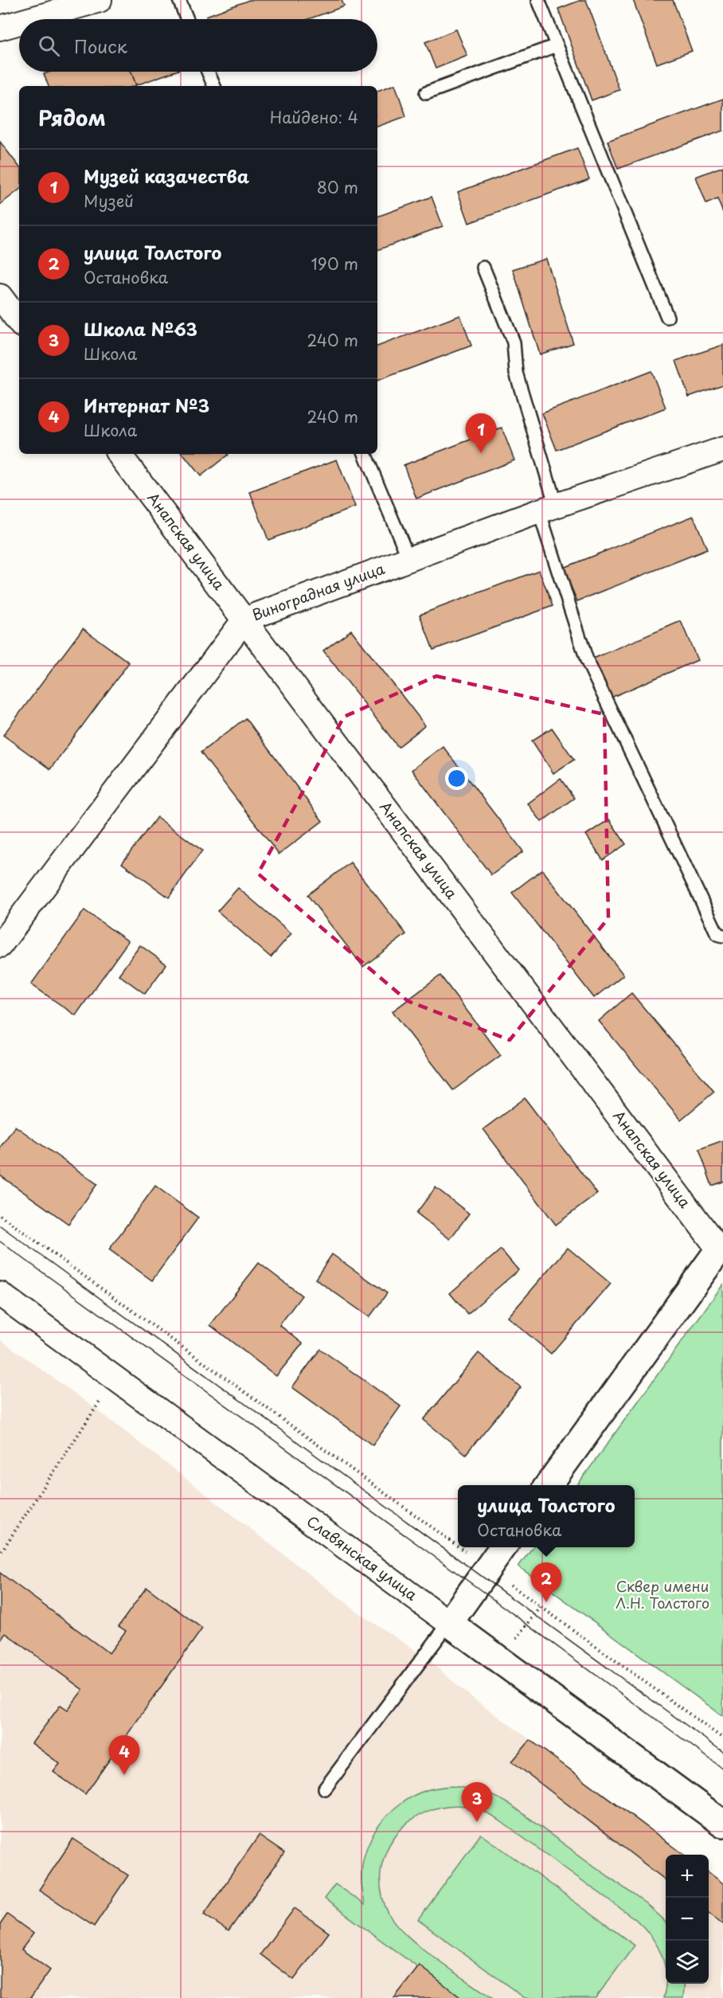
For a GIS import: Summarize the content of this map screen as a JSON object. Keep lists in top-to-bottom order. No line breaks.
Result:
{"streets":{"street":["Анапская улица","Виноградная улица","Славянская улица"]},"crossings":[["Анапская улица","Виноградная улица"]],"parks":["Сквер имени Л.Н. Толстого"],"page":{"search":"Поиск","heading":["Рядом","Найдено: 4"],"list":[{"mark":"1","name":"Музей казачества","note":"Музей","value":"80 m"},{"mark":"2","name":"улица Толстого","note":"Остановка","value":"190 m"},{"mark":"3","name":"Школа №63","note":"Школа","value":"240 m"},{"mark":"4","name":"Интернат №3","note":"Школа","value":"240 m"}],"pins":["1","2","4","3"],"popup":["улица Толстого","Остановка"],"map_buttons":["+","−"]}}
